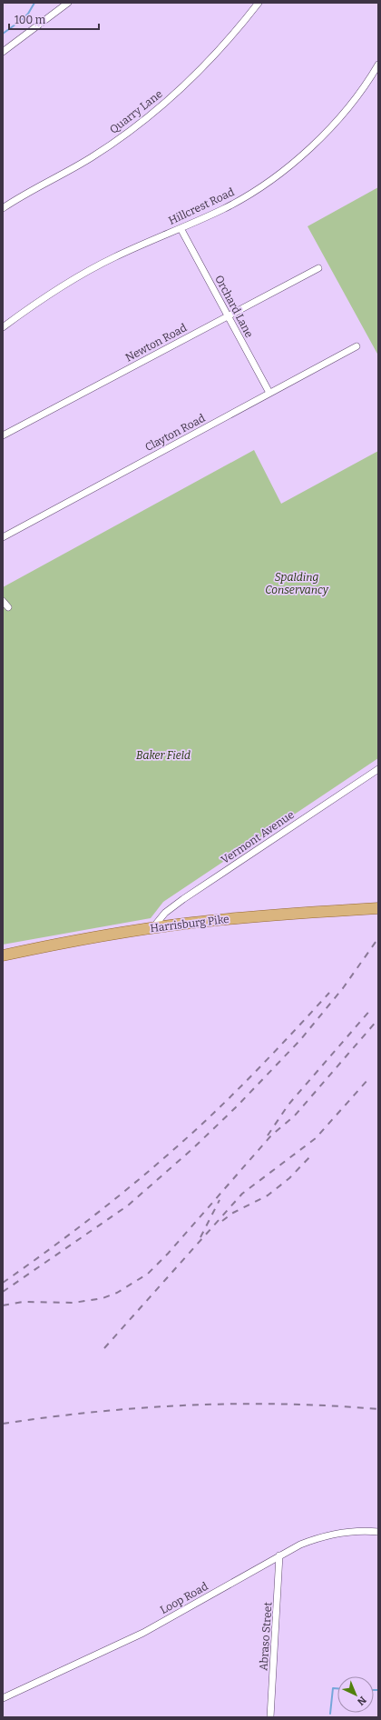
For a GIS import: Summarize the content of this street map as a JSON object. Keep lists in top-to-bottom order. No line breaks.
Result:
{"streets":{"main road":["Harrisburg Pike"],"street":["Quarry Lane","Hillcrest Road","Orchard Lane","Newton Road","Clayton Road","Vermont Avenue","Loop Road","Abraso Street"]},"crossings":[["Hillcrest Road","Orchard Lane"],["Orchard Lane","Newton Road"],["Orchard Lane","Clayton Road"],["Vermont Avenue","Harrisburg Pike"],["Loop Road","Abraso Street"]],"parks":["Spalding Conservancy","Baker Field"],"scale_bar":"100 m","north":"bottom right"}
